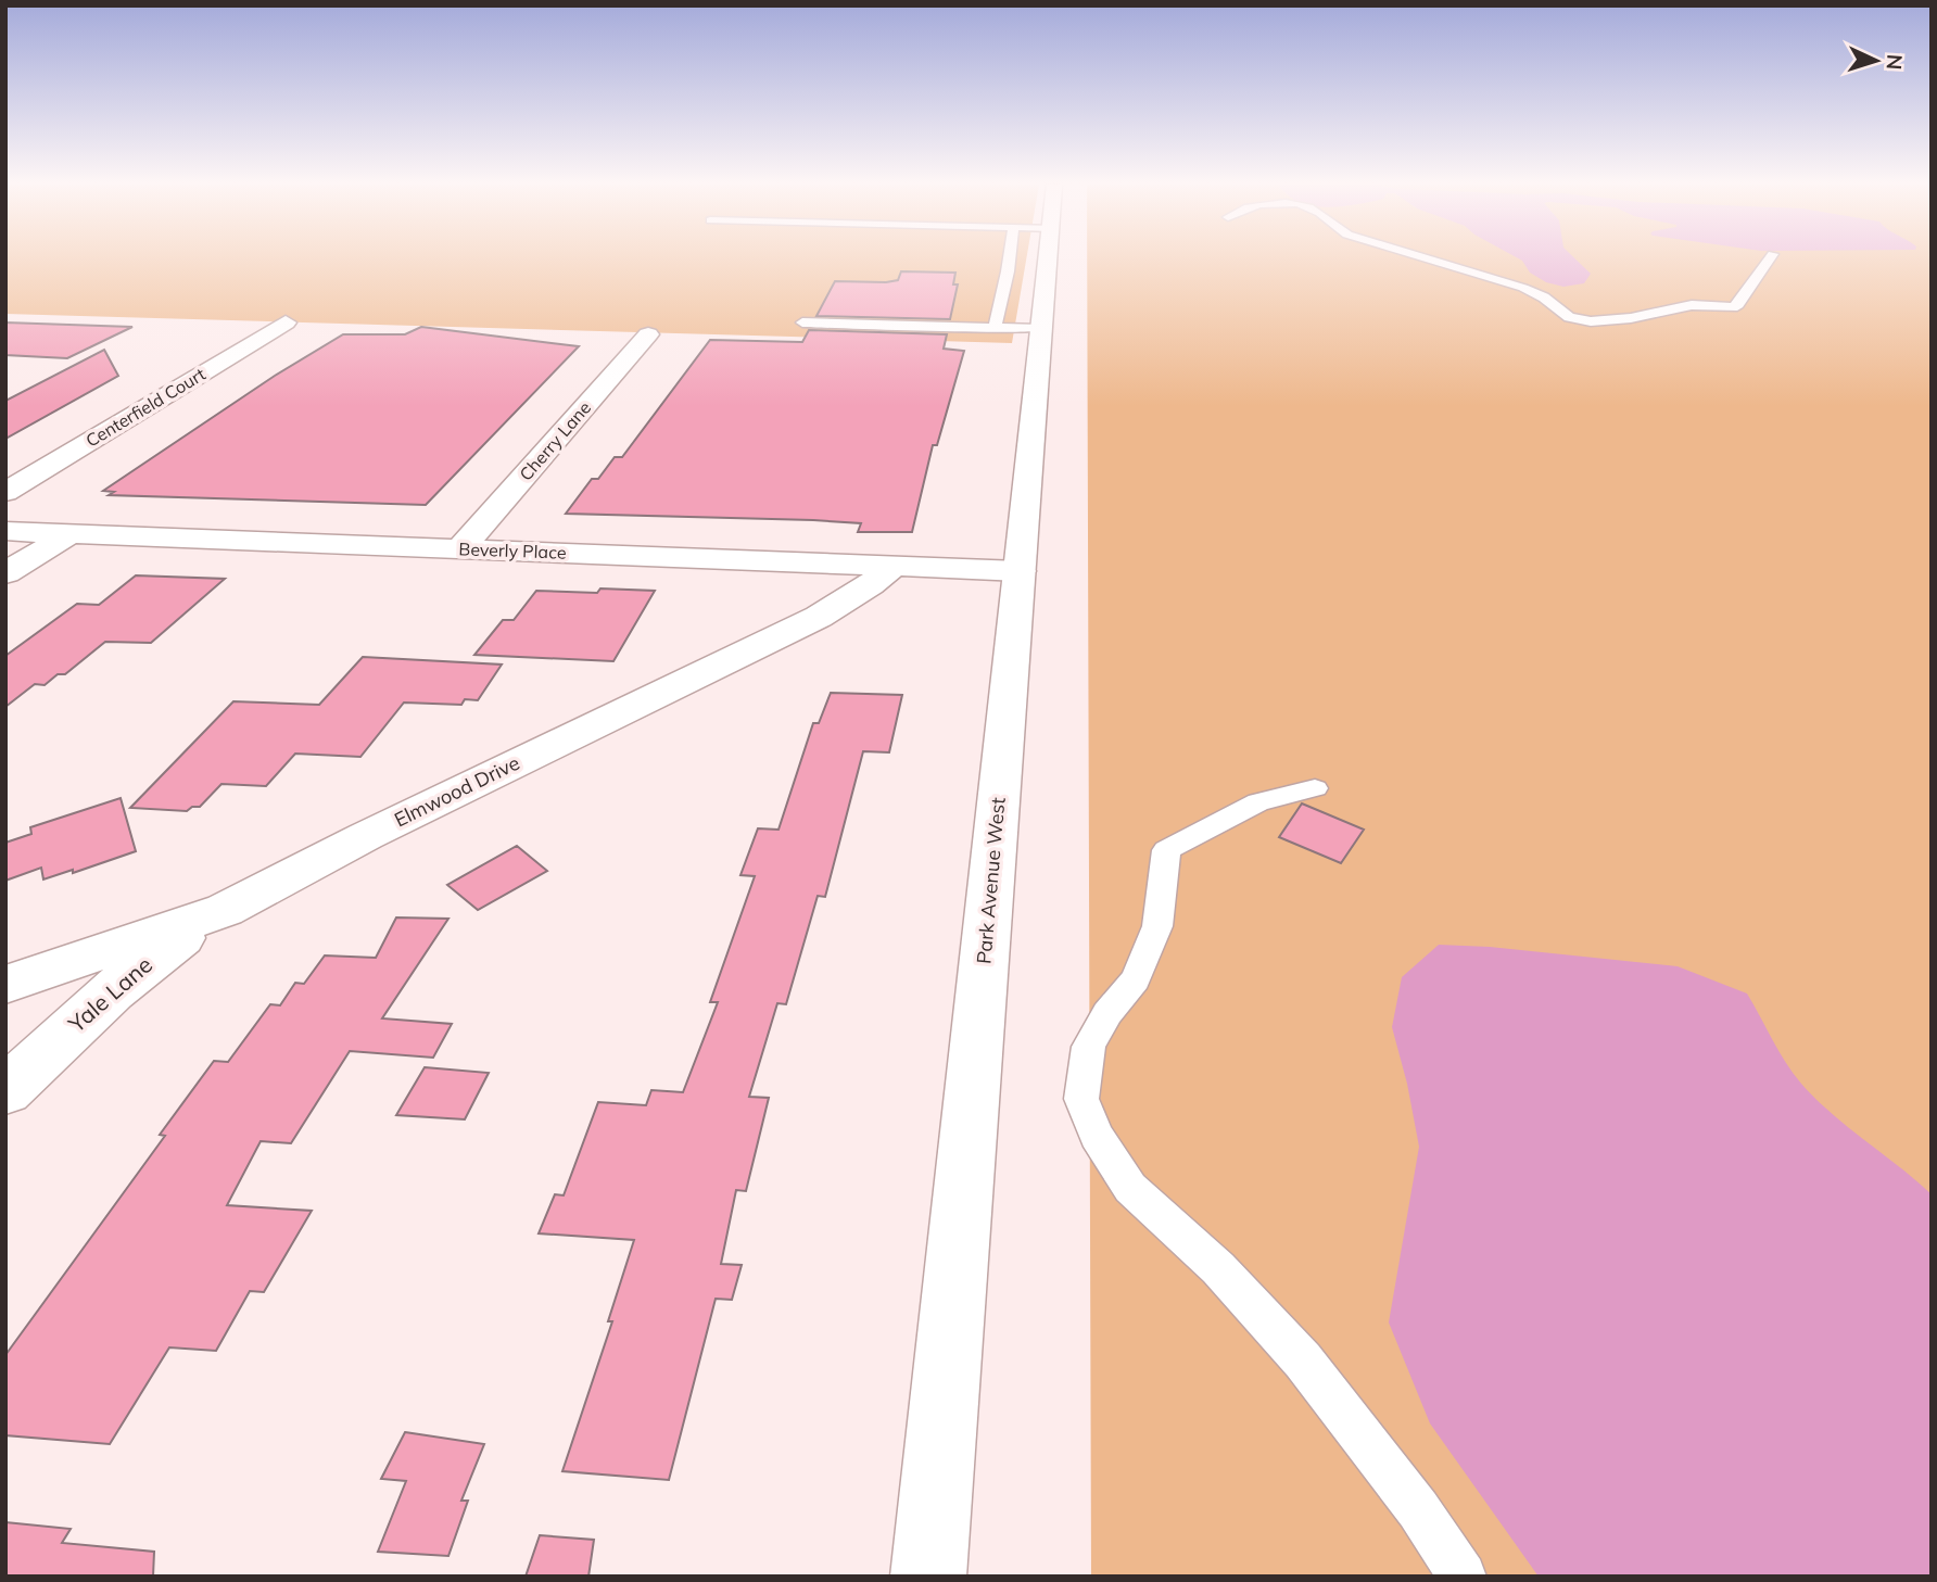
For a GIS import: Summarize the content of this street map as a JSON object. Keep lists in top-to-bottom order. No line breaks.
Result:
{"streets":{"street":["Centerfield Court","Cherry Lane","Beverly Place","Elmwood Drive","Park Avenue West","Yale Lane"]},"crossings":[["Cherry Lane","Beverly Place"],["Beverly Place","Elmwood Drive"],["Beverly Place","Park Avenue West"],["Elmwood Drive","Yale Lane"]],"north":"right"}
